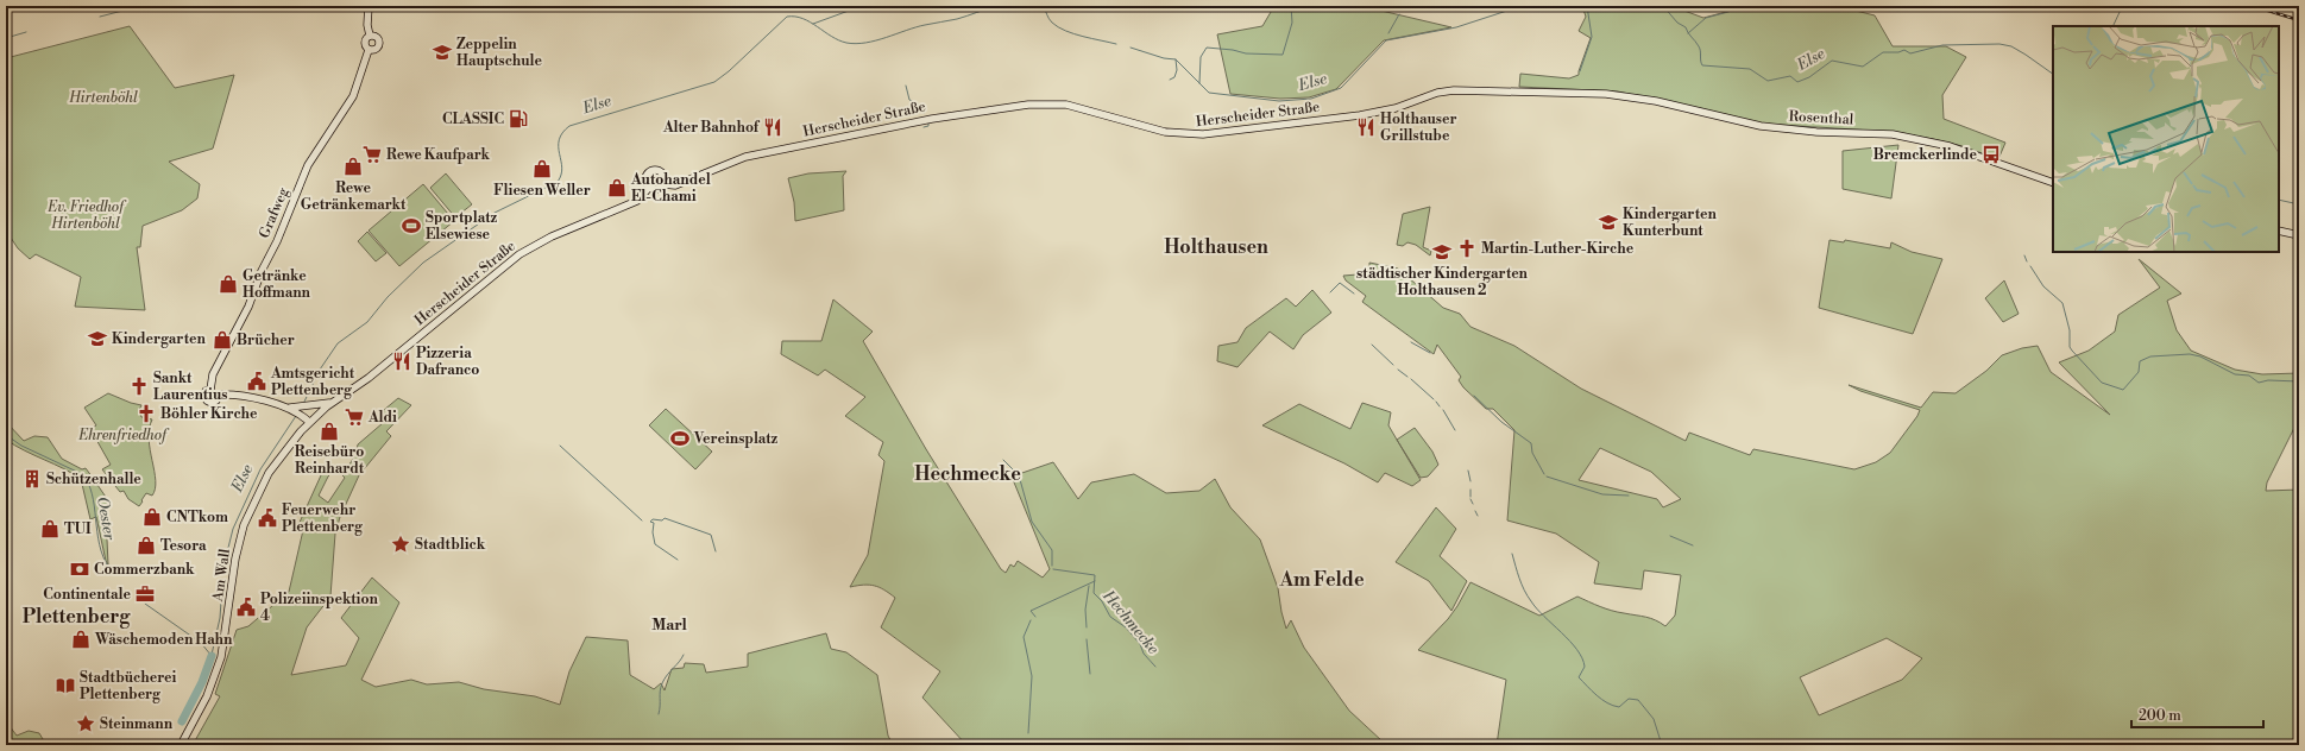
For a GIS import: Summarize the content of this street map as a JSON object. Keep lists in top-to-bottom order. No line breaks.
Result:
{"streets":{"main road":["Herscheider Straße","Rosenthal","Grafweg","Am Wall"]},"crossings":[["Herscheider Straße","Rosenthal"],["Herscheider Straße","Am Wall"]],"districts":["Holthausen","Hechmecke","Am Felde","Plettenberg","Marl"],"water":["Else","Oester","Hechmecke"],"parks":["Hirtenböhl","Ev. Friedhof Hirtenböhl","Ehrenfriedhof"],"places":{"school or university":["Zeppelin Hauptschule","Kindergarten Kunterbunt","städtischer Kindergarten Holthausen 2","Kindergarten"],"fuel station":["CLASSIC"],"restaurant":["Alter Bahnhof","Holthauser Grillstube","Pizzeria Dafranco"],"supermarket":["Rewe Kaufpark","Aldi"],"bus stop":["Bremckerlinde"],"shop":["Rewe Getränkemarkt","Fliesen Weller","Autohandel El-Chami","Getränke Hoffmann","Brücher","Reisebüro Reinhardt","CNTkom","TUI","Tesora","Wäschemoden Hahn"],"sports":["Sportplatz Elsewiese","Vereinsplatz"],"church":["Martin-Luther-Kirche","Sankt Laurentius","Böhler Kirche"],"public building":["Amtsgericht Plettenberg","Feuerwehr Plettenberg","Polizeiinspektion 4"],"building":["Schützenhalle"],"place":["Stadtblick","Steinmann"],"bank":["Commerzbank"],"office":["Continentale"],"library":["Stadtbücherei Plettenberg"]},"scale_bar":"200 m"}
